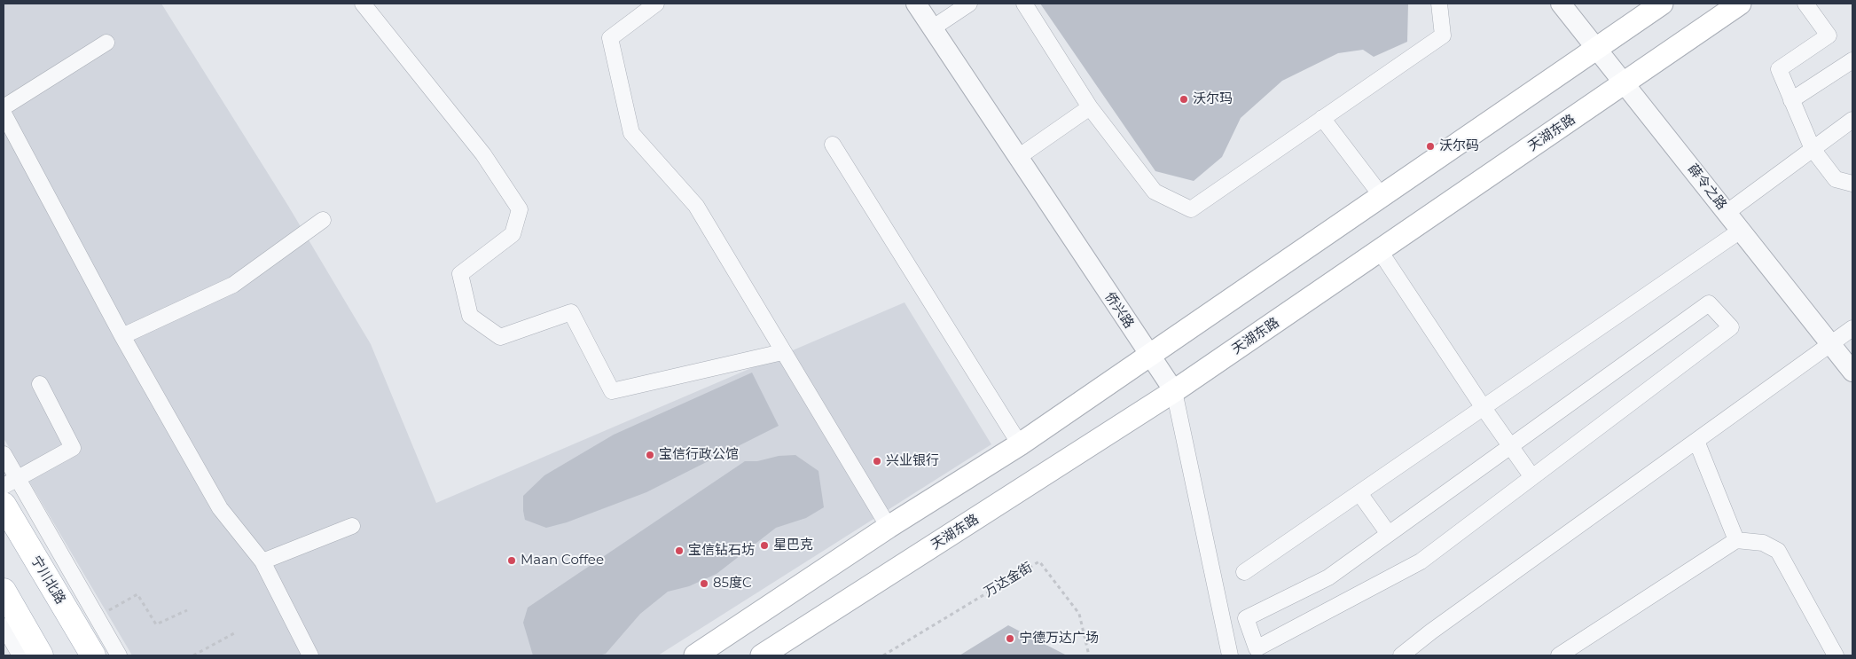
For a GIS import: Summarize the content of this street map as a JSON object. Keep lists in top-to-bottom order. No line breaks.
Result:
{"streets":{"main road":["天湖东路","宁川北路"],"street":["薛令之路","侨兴路"],"path":["万达金街"]},"crossings":[["天湖东路","薛令之路"],["天湖东路","侨兴路"]],"places":["沃尔玛","沃尔码","宝信行政公馆","兴业银行","星巴克","宝信钻石坊","Maan Coffee","85度C","宁德万达广场"]}
